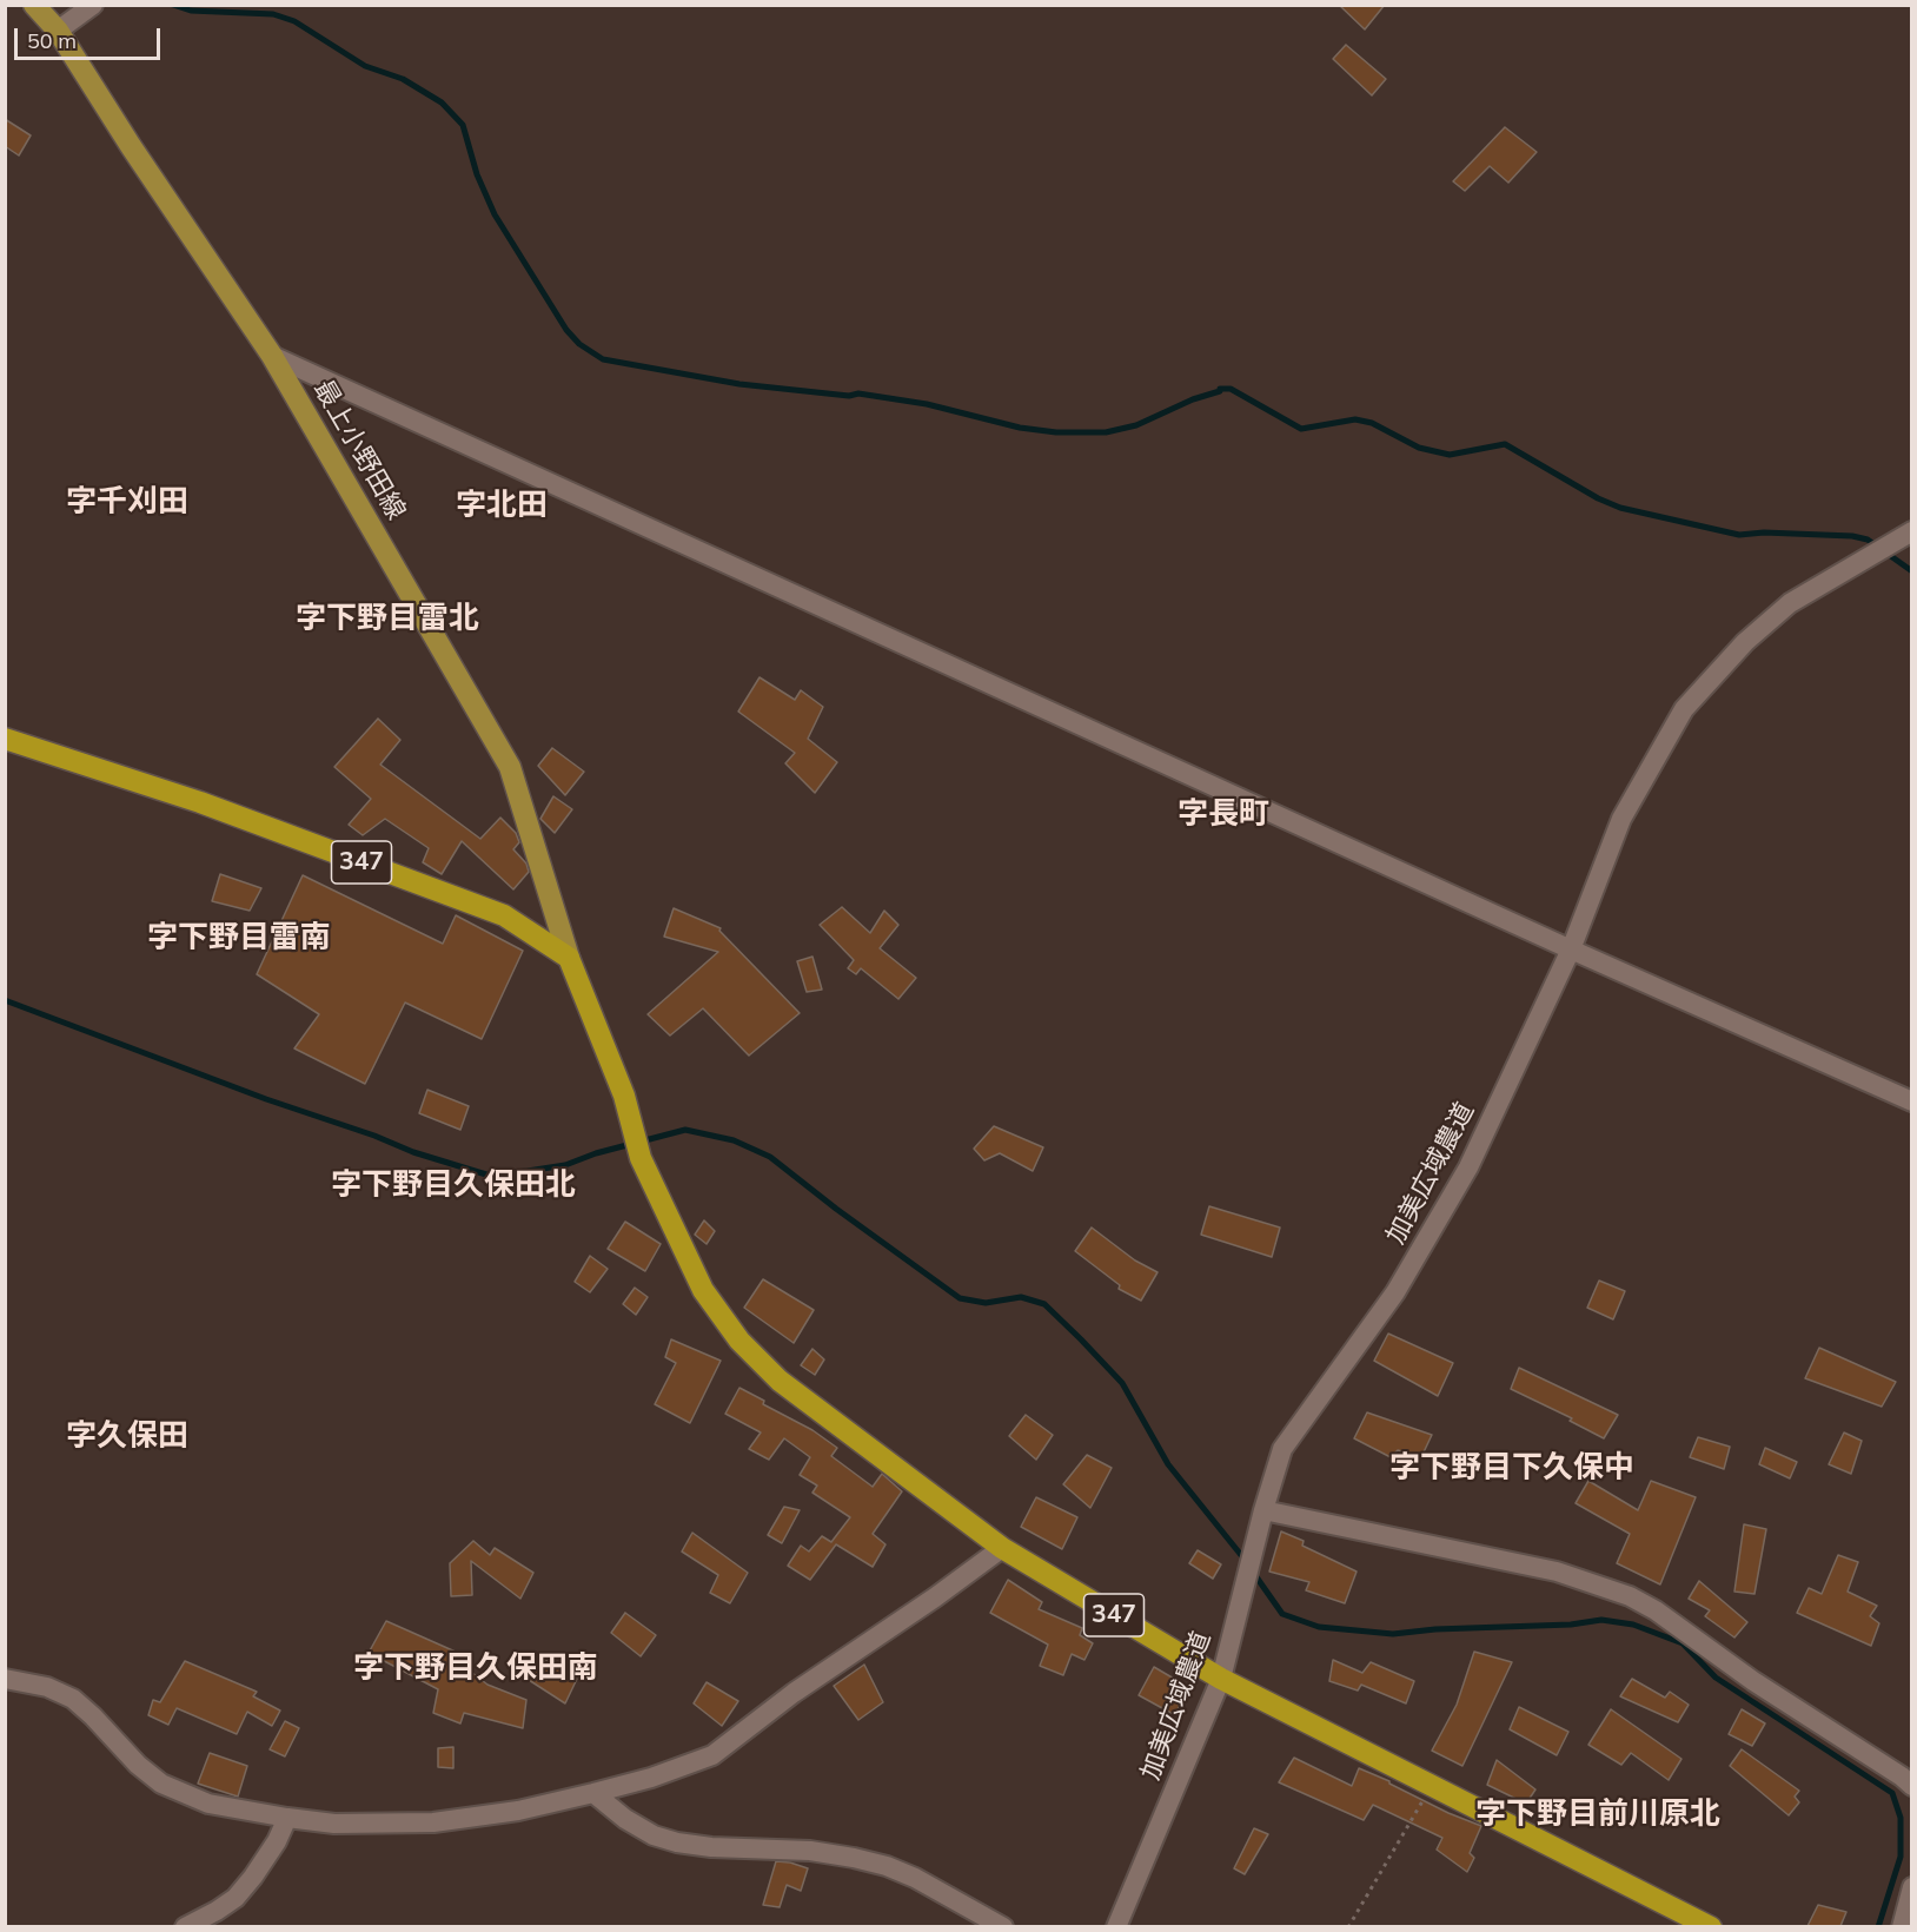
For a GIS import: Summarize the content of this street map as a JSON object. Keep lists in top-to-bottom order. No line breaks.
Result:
{"streets":{"highway":["347"],"main road":["最上小野田線"],"street":["加美広域農道"]},"crossings":[["最上小野田線","347"],["347","加美広域農道"]],"districts":["字千刈田","字北田","字下野目雷北","字長町","字下野目雷南","字下野目久保田北","字久保田","字下野目下久保中","字下野目久保田南","字下野目前川原北"],"scale_bar":"50 m"}
